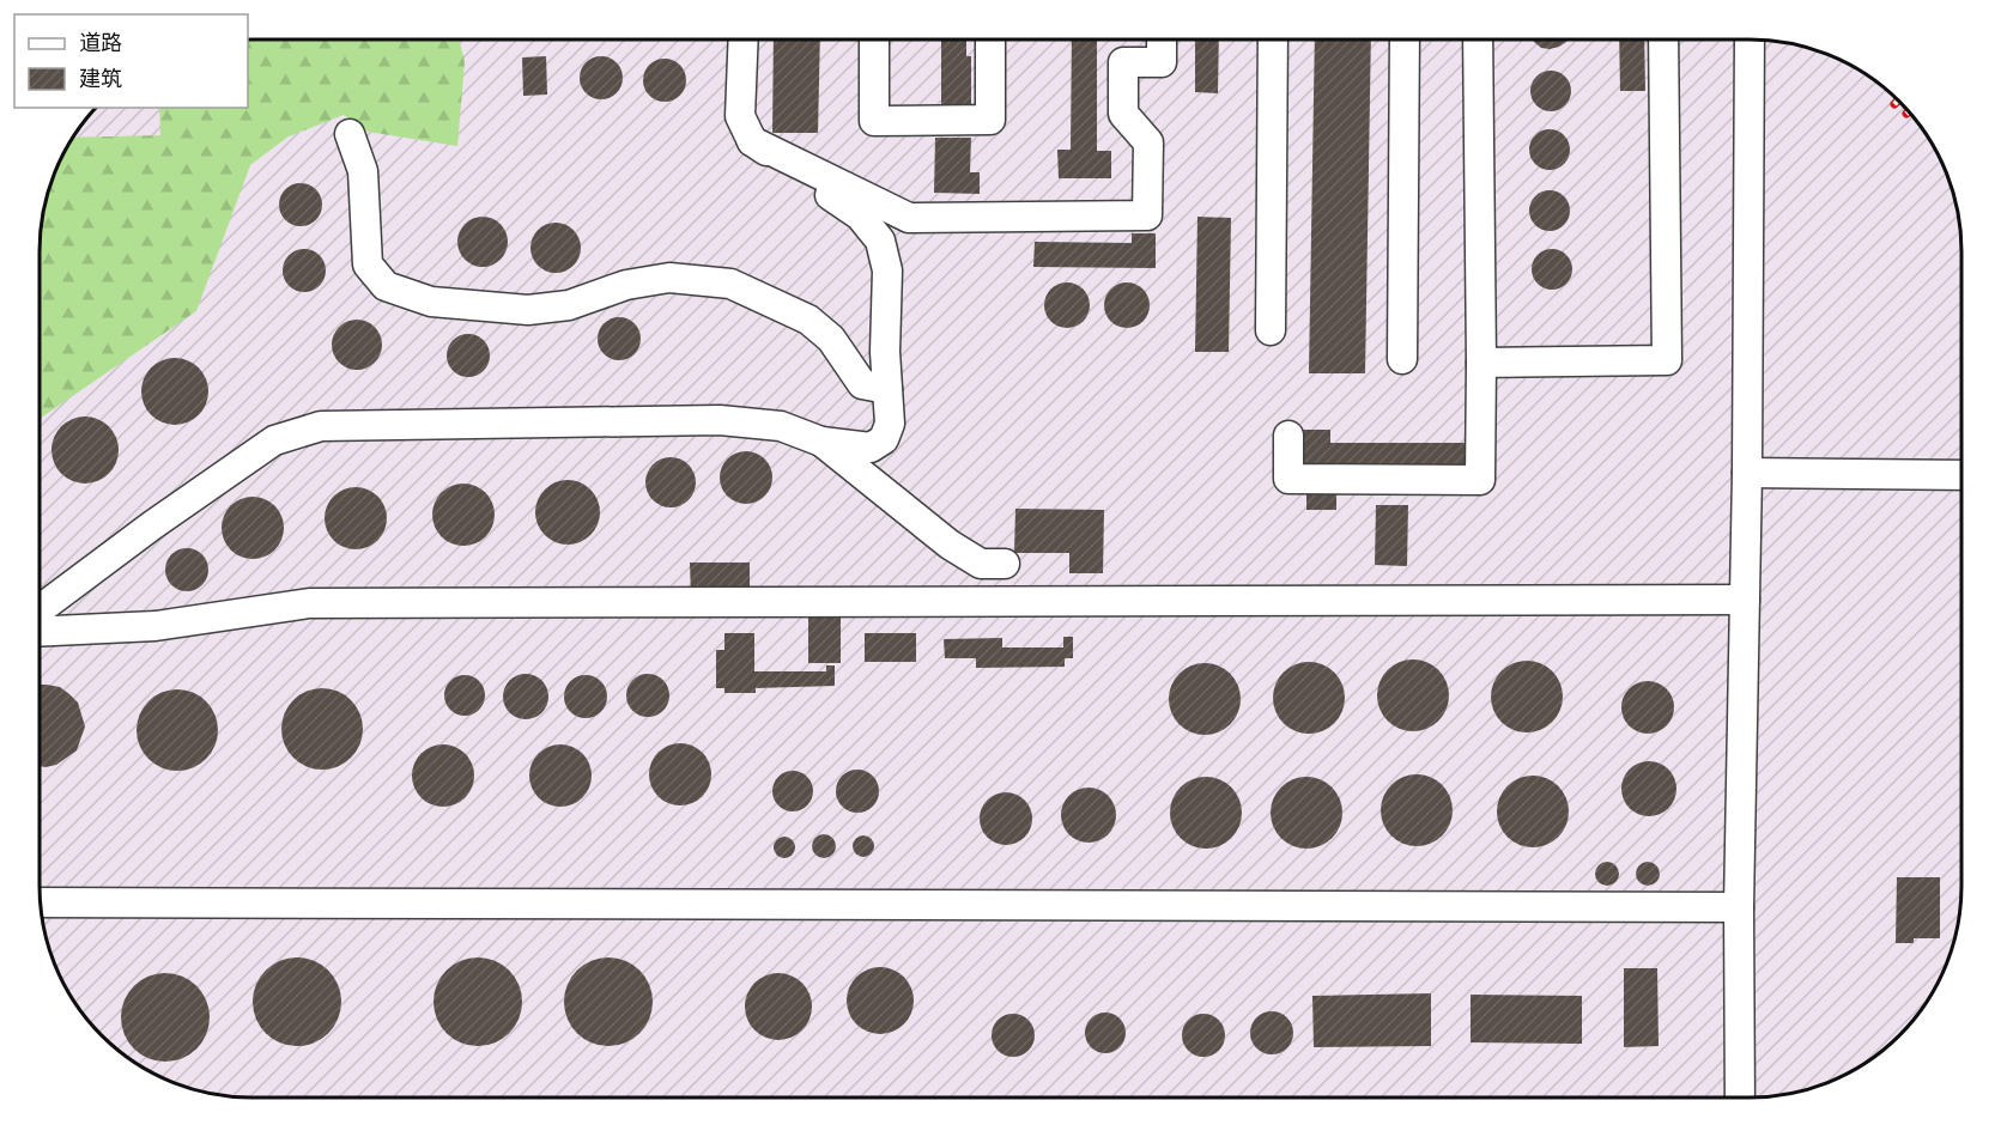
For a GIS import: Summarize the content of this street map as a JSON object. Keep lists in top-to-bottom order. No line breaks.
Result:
{"legend":["道路","建筑"]}
